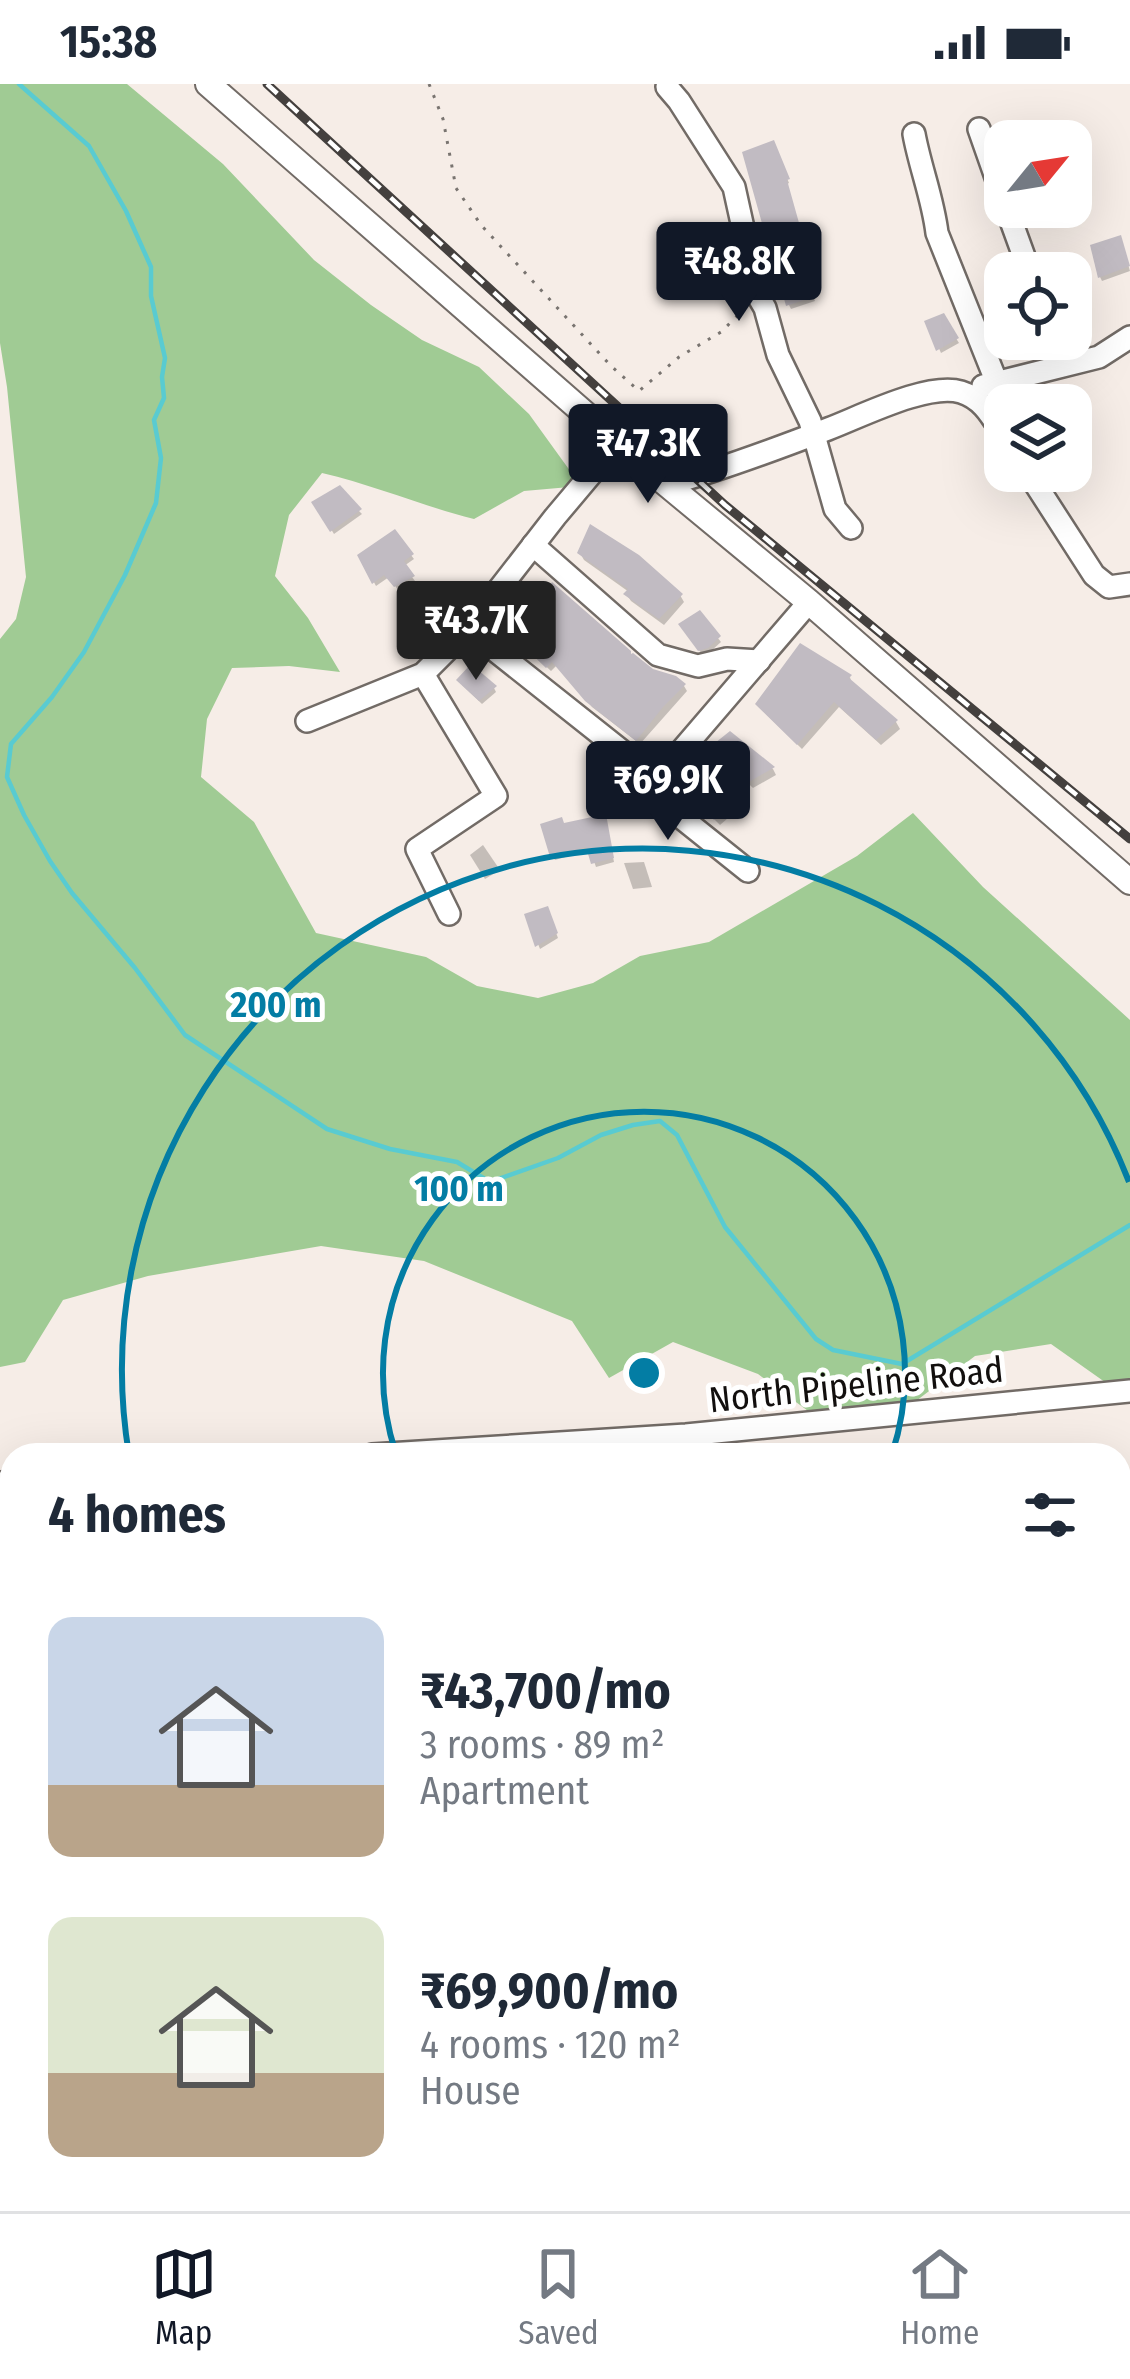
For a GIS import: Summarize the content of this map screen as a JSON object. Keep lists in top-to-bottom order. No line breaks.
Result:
{"streets":{"street":["North Pipeline Road"]},"north":"top right","page":{"status":"15:38","price":["₹48.8K","₹47.3K","₹43.7K","₹69.9K"],"heading":"4 homes","list":[{"name":"₹43,700/mo","note":"3 rooms · 89 m² · Apartment"},{"name":"₹69,900/mo","note":"4 rooms · 120 m² · House"}],"tabs":["Map","Saved","Home"]},"rings":["200 m","100 m"]}
